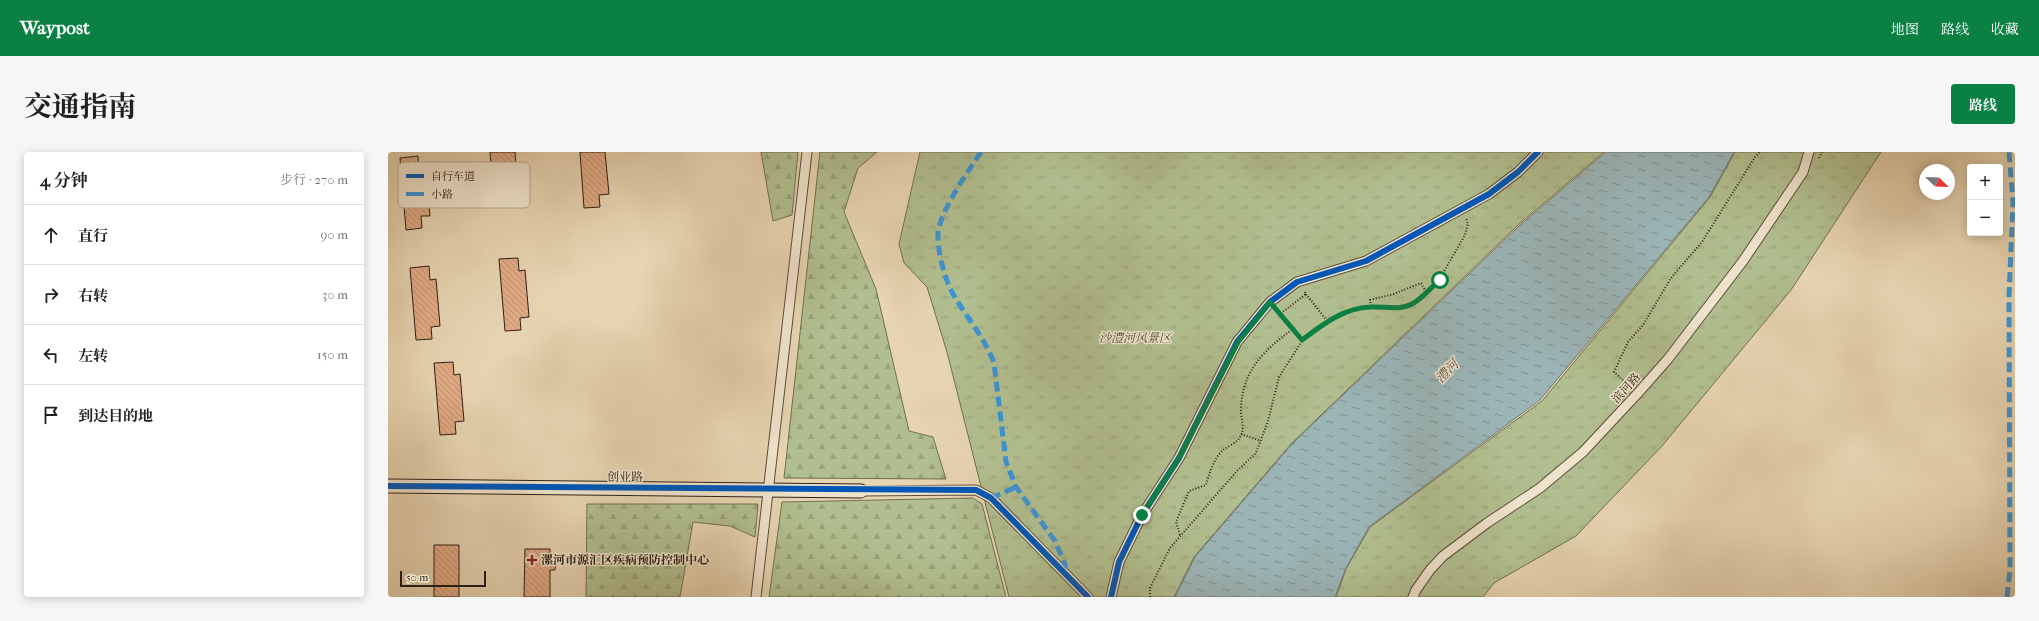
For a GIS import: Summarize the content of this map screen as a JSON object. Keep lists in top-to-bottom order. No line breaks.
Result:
{"streets":{"street":["滨河路","创业路"]},"water":["澧河"],"parks":["沙澧河风景区"],"places":{"health":["漯河市源汇区疾病预防控制中心"]},"legend":["自行车道","小路"],"scale_bar":"50 m","north":"bottom right","page":{"header":"Waypost","nav":["地图","路线","收藏"],"title":"交通指南","buttons":"路线","heading":["4 分钟","步行 · 270 m"],"map_buttons":["+","−"],"list":[["直行","90 m"],["右转","30 m"],["左转","150 m"],"到达目的地"],"scale":"50 m"}}
